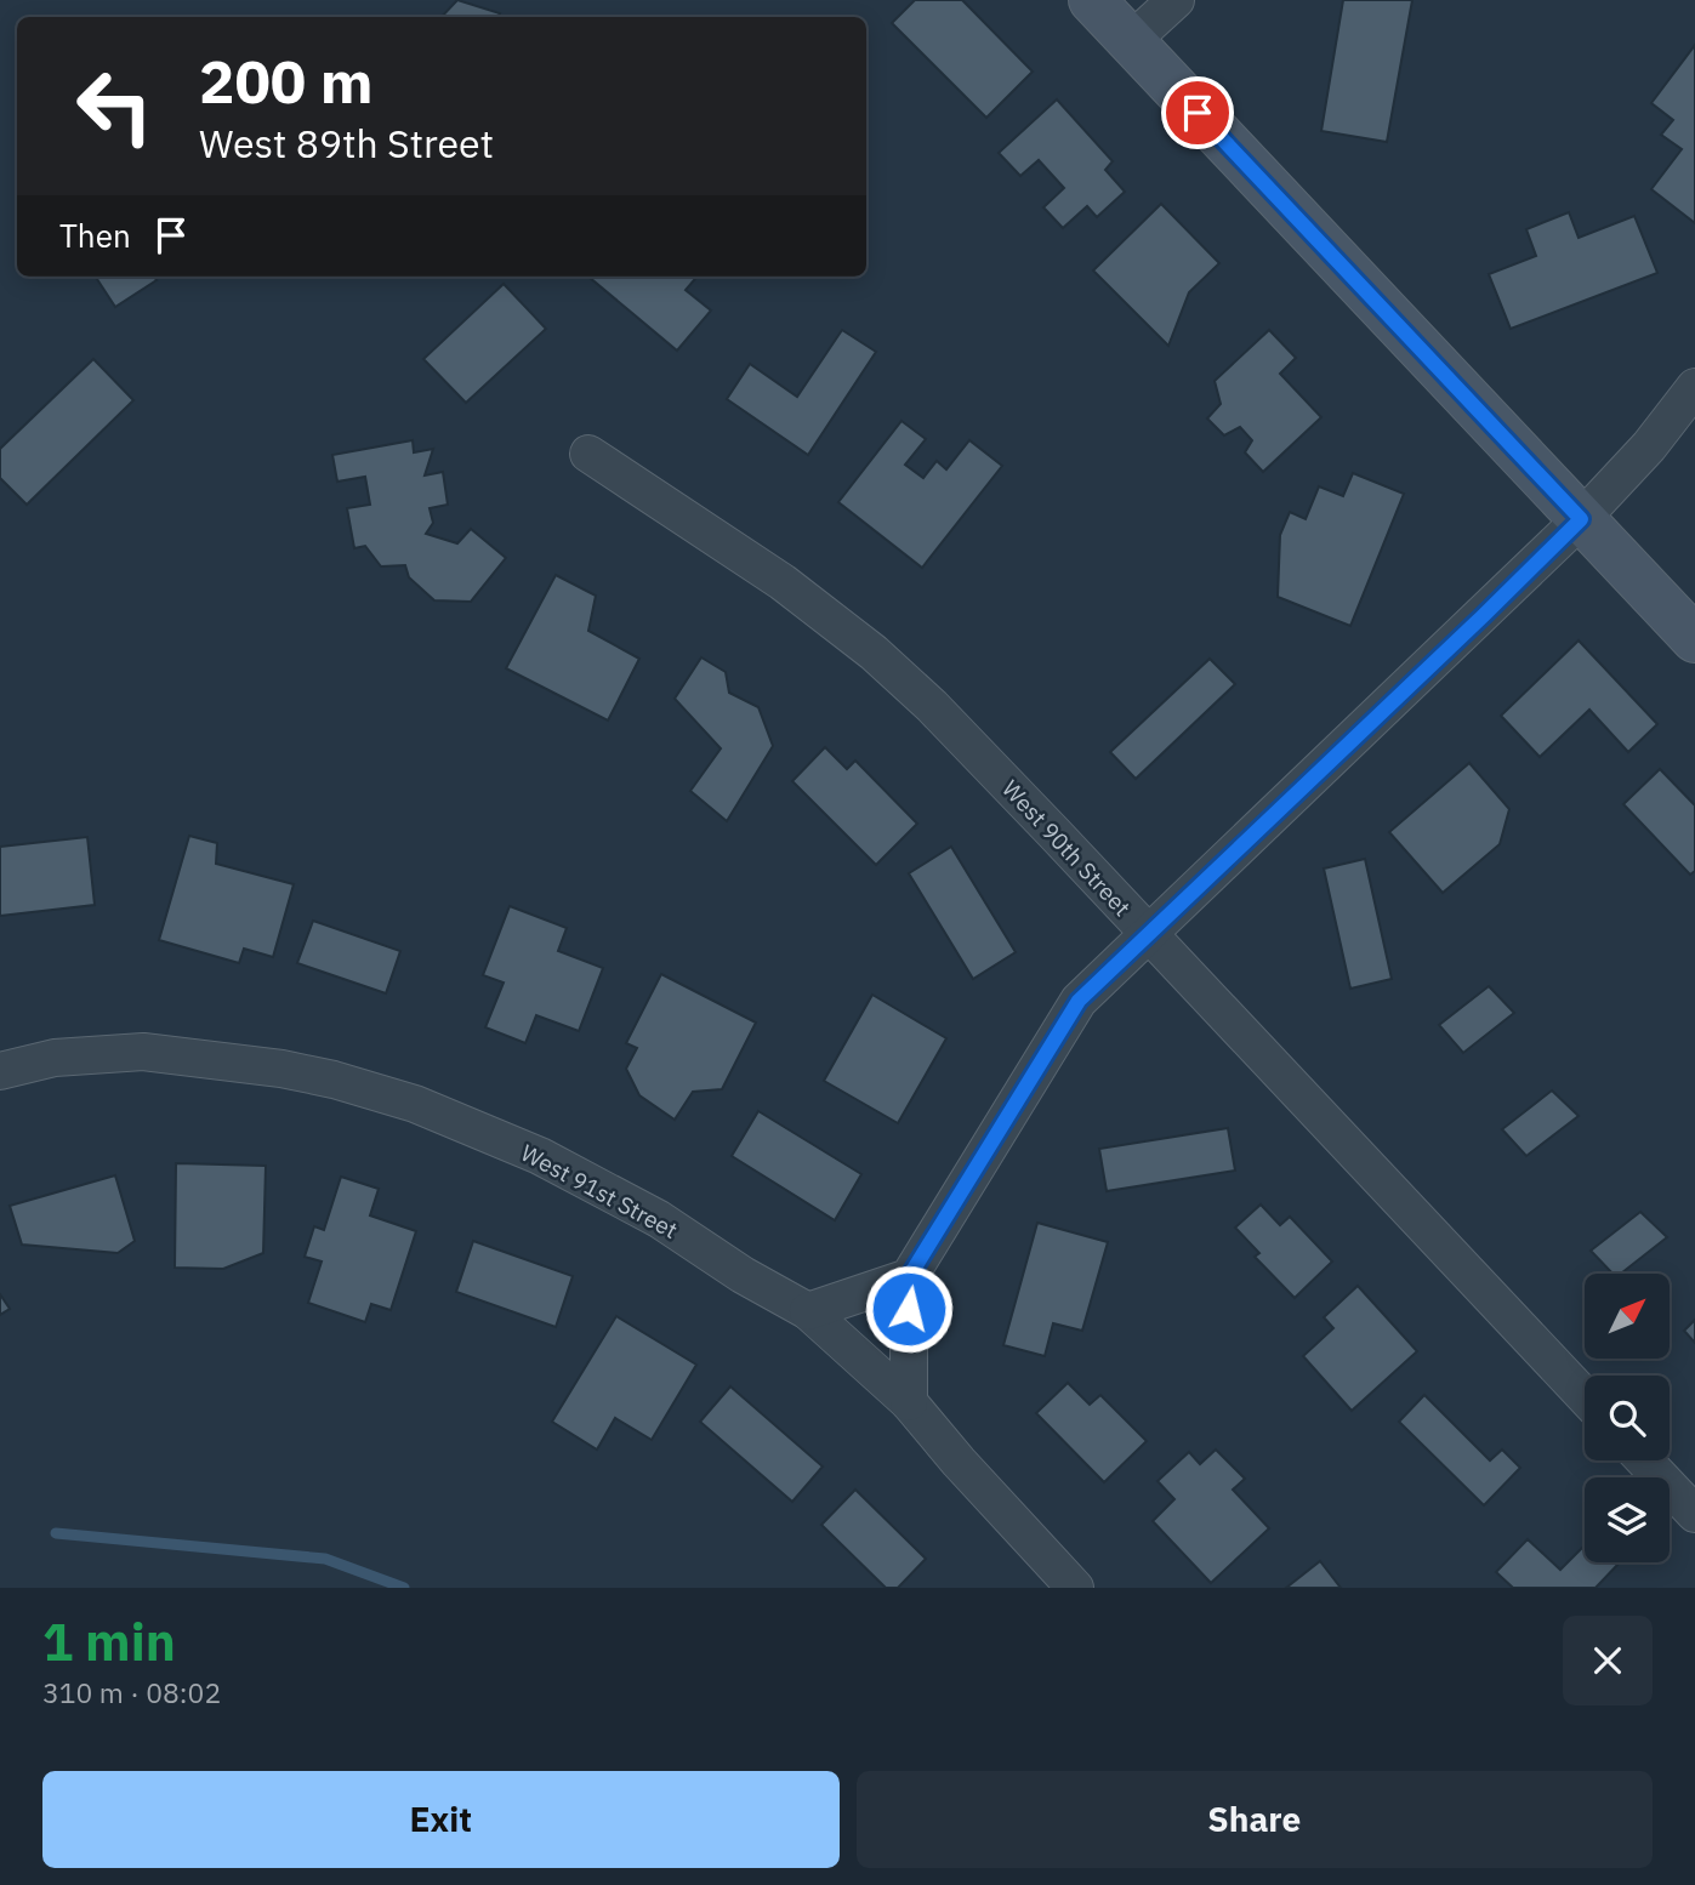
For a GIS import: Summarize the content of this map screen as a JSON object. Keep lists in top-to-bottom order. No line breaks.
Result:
{"streets":{"street":["West 90th Street","West 91st Street"]},"north":"top right","page":{"turn":["200 m","West 89th Street"],"then":"Then","heading":["1 min","310 m · 08:02"],"buttons":["Exit","Share"]}}
